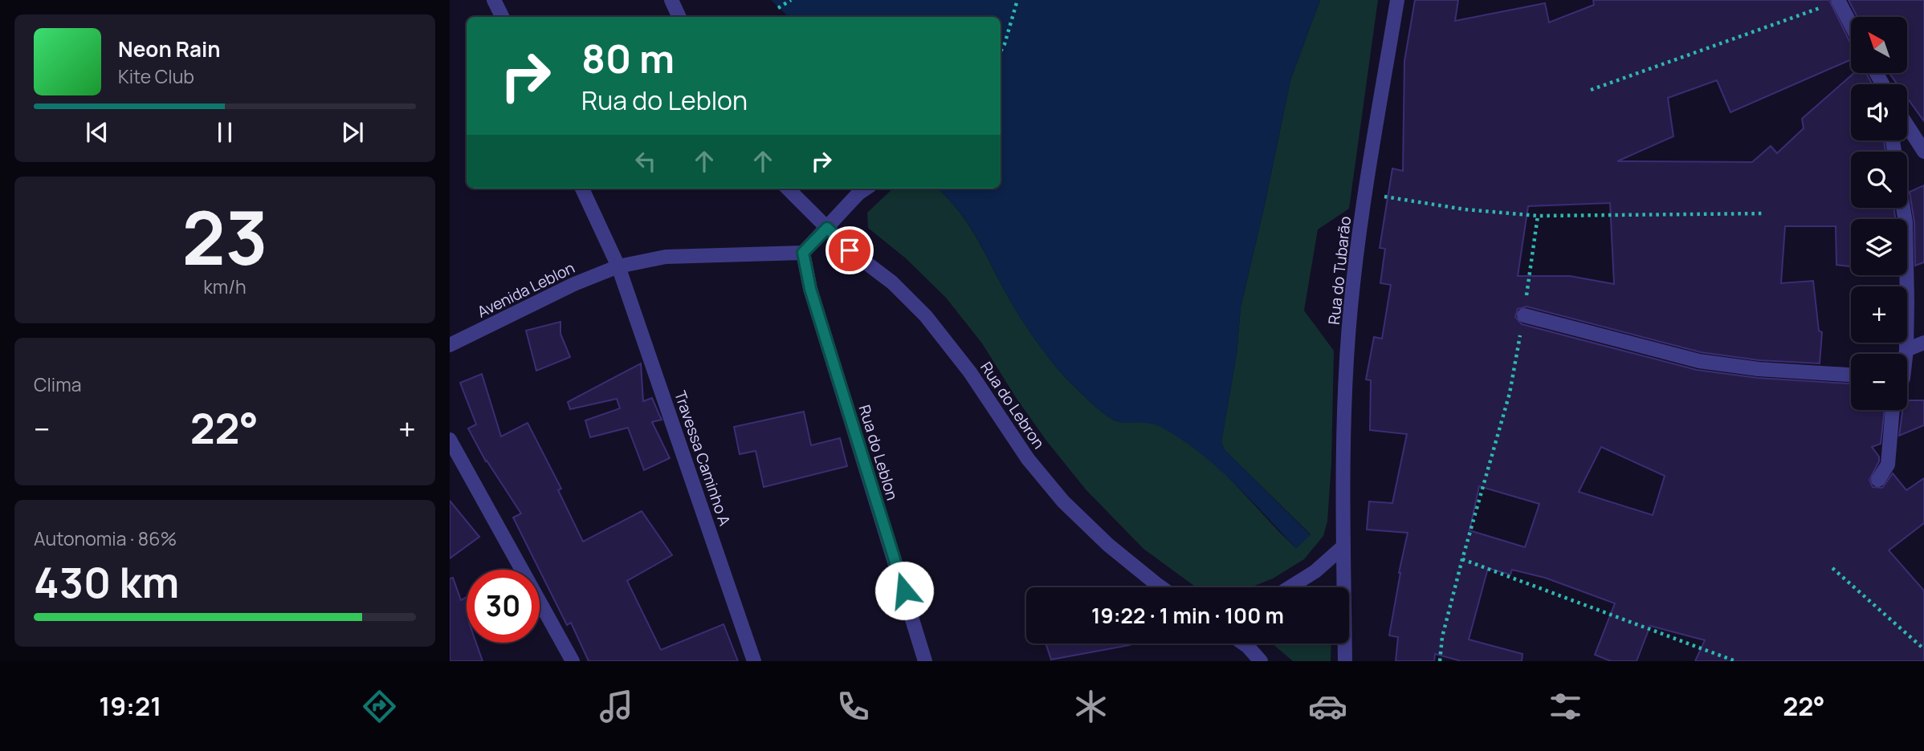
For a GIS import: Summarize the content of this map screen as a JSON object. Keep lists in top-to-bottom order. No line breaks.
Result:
{"streets":{"street":["Rua do Tubarão","Avenida Leblon","Rua do Lebron","Rua do Leblon","Travessa Caminho A"]},"crossings":[["Avenida Leblon","Travessa Caminho A"]],"north":"top left","page":{"map_buttons":["+","−"],"turn":["80 m","Rua do Leblon"],"song":["Neon Rain","Kite Club"],"tile":[["23","km/h"],"Clima",["Autonomia · 86%","430 km"]],"heat":["−","22°","+"],"limit":"30","trip":"19:22 · 1 min · 100 m","tabs":["19:21","22°"]}}
